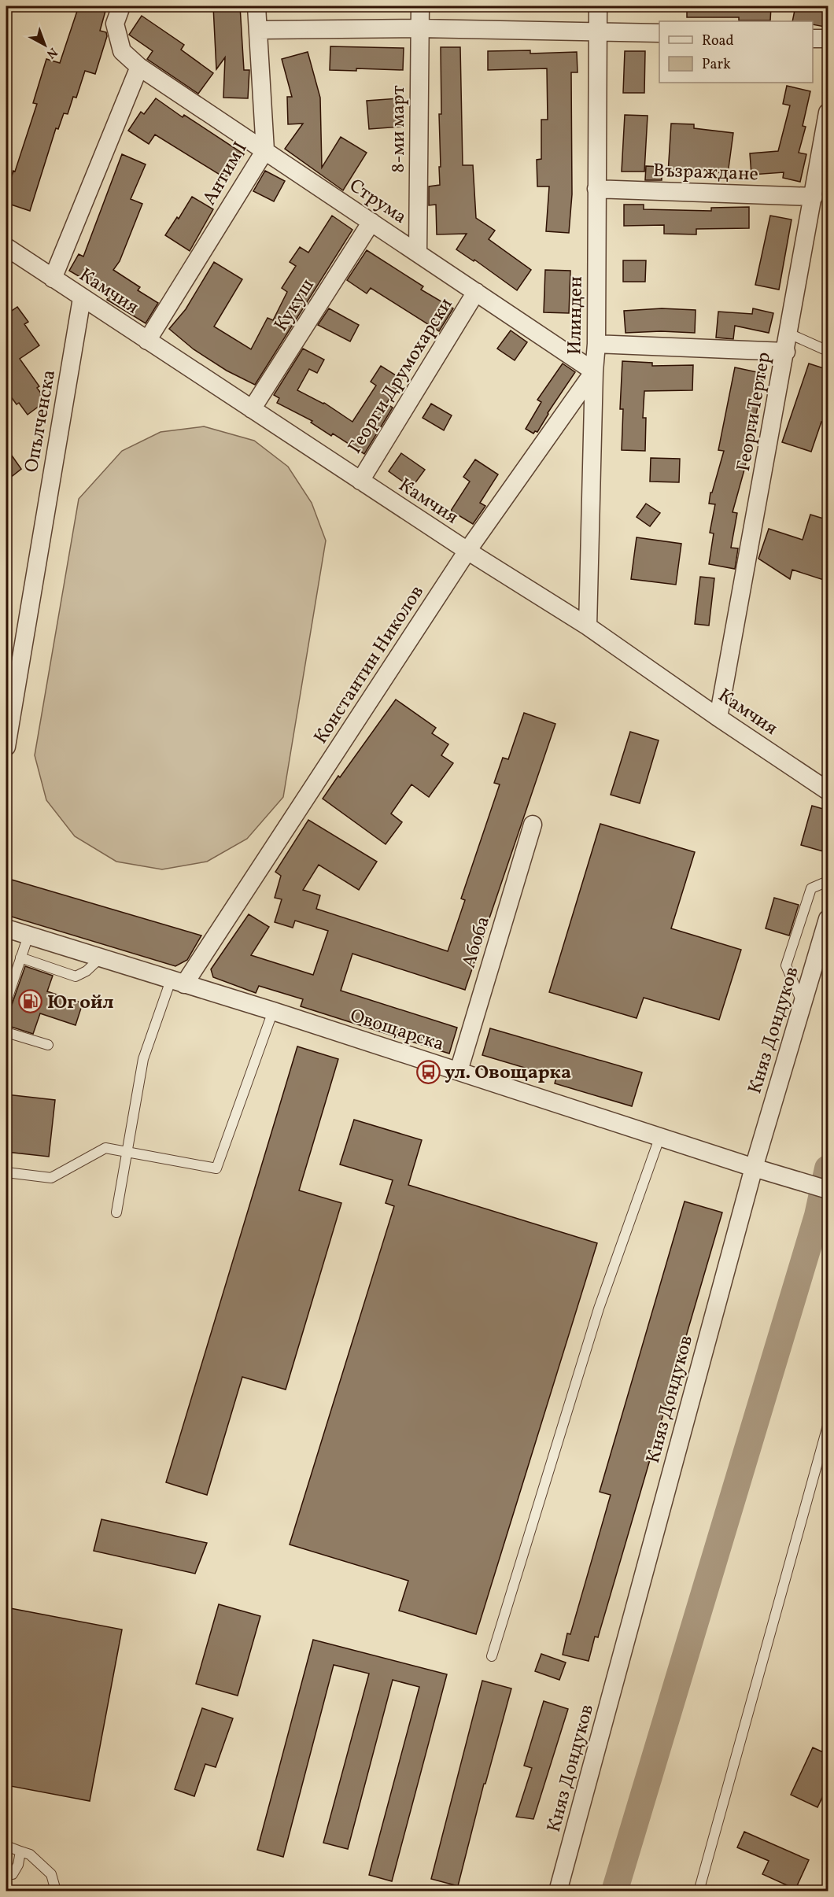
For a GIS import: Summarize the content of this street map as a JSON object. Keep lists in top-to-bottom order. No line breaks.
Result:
{"streets":{"street":["8-ми март","Възраждане","Антим I","Струма","Камчия","Кукуш","Илинден","Георги Друмохарски","Георги Тертер","Опълченска","Константин Николов","Абоба","Овощарска","Княз Дондуков"]},"crossings":[["8-ми март","Струма"],["Възраждане","Илинден"],["Възраждане","Георги Тертер"],["Антим I","Струма"],["Антим I","Камчия"],["Струма","Кукуш"],["Струма","Илинден"],["Струма","Георги Друмохарски"],["Струма","Константин Николов"],["Камчия","Кукуш"],["Камчия","Илинден"],["Камчия","Георги Друмохарски"],["Камчия","Георги Тертер"],["Камчия","Опълченска"],["Камчия","Константин Николов"],["Илинден","Константин Николов"],["Константин Николов","Овощарска"],["Абоба","Овощарска"],["Овощарска","Княз Дондуков"]],"places":{"fuel station":["Юг ойл"],"bus stop":["ул. Овощарка"]},"legend":["Road","Park"],"north":"bottom right"}
